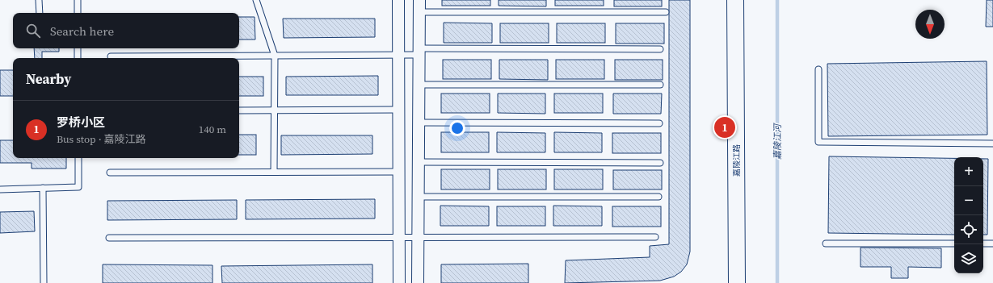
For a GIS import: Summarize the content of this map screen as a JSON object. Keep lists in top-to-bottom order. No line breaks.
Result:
{"streets":{"street":["嘉陵江路"]},"water":["嘉陵江河"],"north":"bottom","page":{"search":"Search here","heading":"Nearby","list":[{"mark":"1","name":"罗桥小区","note":"Bus stop · 嘉陵江路","value":"140 m"}],"pins":"1","map_buttons":["+","−"]}}
